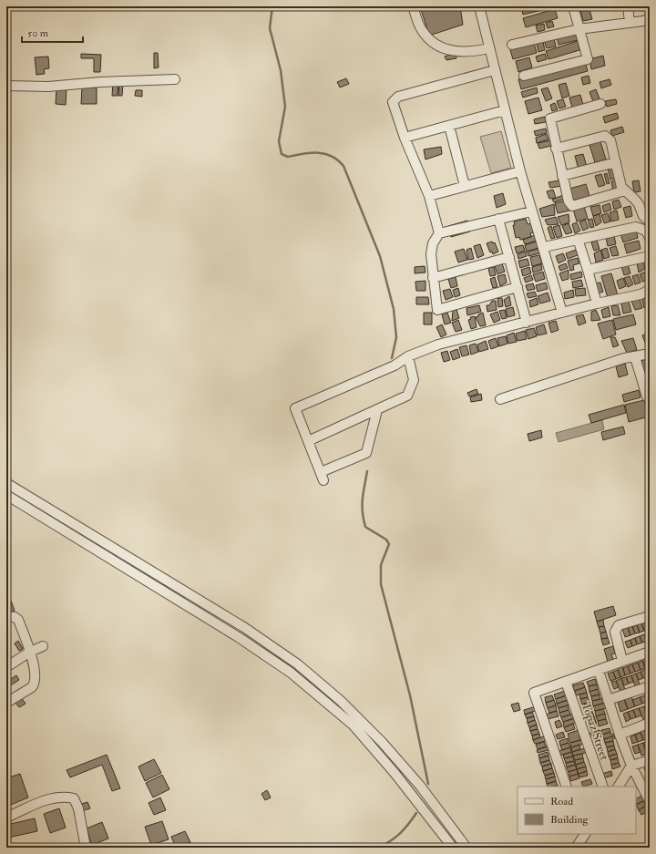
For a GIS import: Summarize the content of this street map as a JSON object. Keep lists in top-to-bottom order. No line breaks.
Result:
{"streets":{"street":["Topaz Street"]},"legend":["Road","Building"],"scale_bar":"50 m"}
